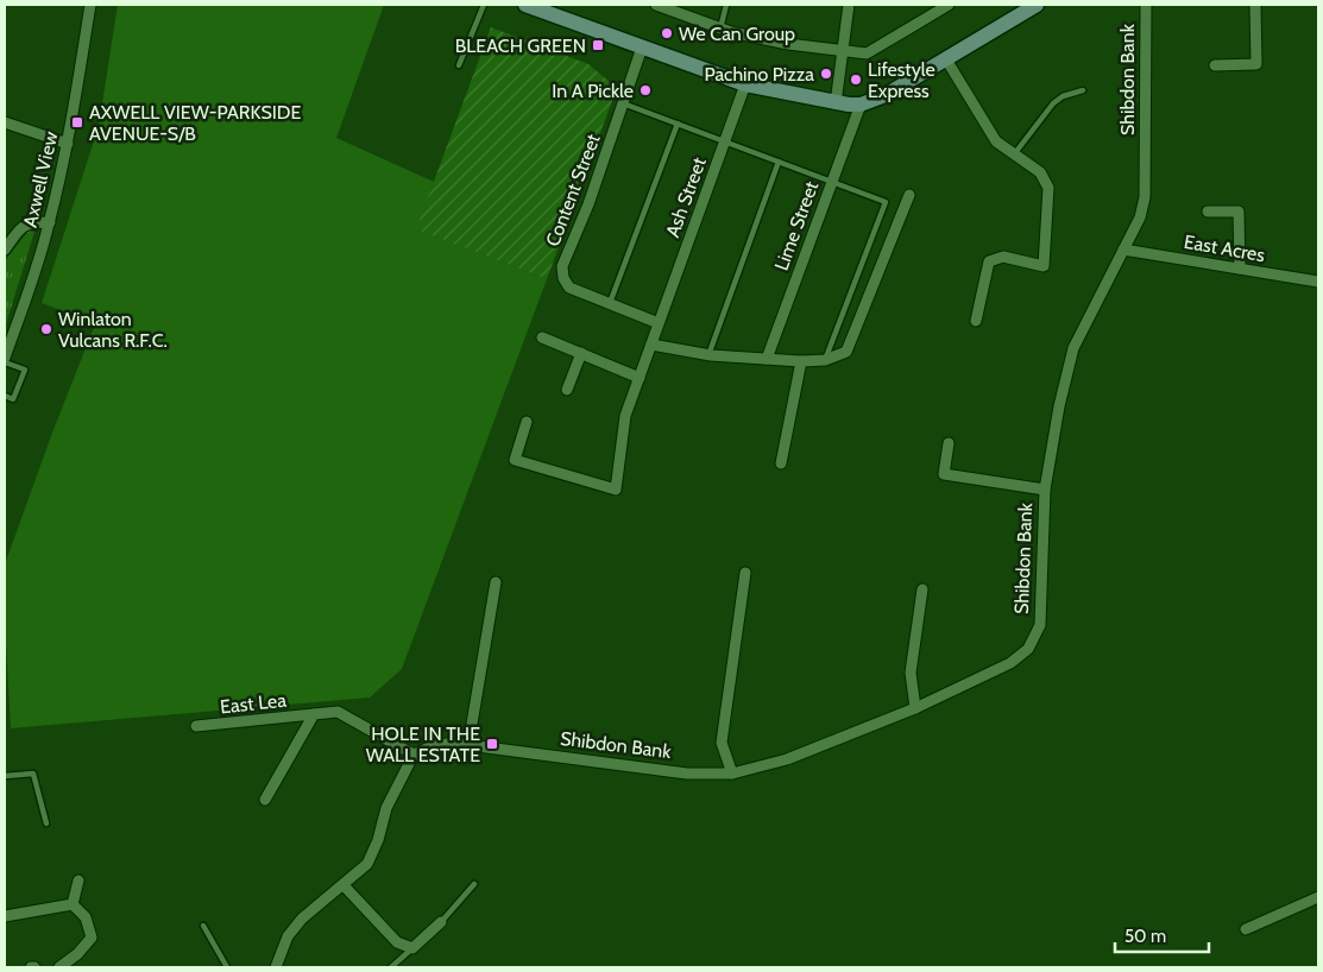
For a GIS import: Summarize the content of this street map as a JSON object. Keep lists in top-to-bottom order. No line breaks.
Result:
{"streets":{"street":["Shibdon Bank","Axwell View","Content Street","Ash Street","Lime Street","East Acres","East Lea"]},"crossings":[["Shibdon Bank","East Acres"],["Shibdon Bank","East Lea"],["Content Street","Ash Street"]],"places":{"other":["We Can Group","Pachino Pizza","Lifestyle Express","In A Pickle","Winlaton Vulcans R.F.C."],"transit":["BLEACH GREEN","AXWELL VIEW-PARKSIDE AVENUE-S/B","HOLE IN THE WALL ESTATE"]},"scale_bar":"50 m"}
